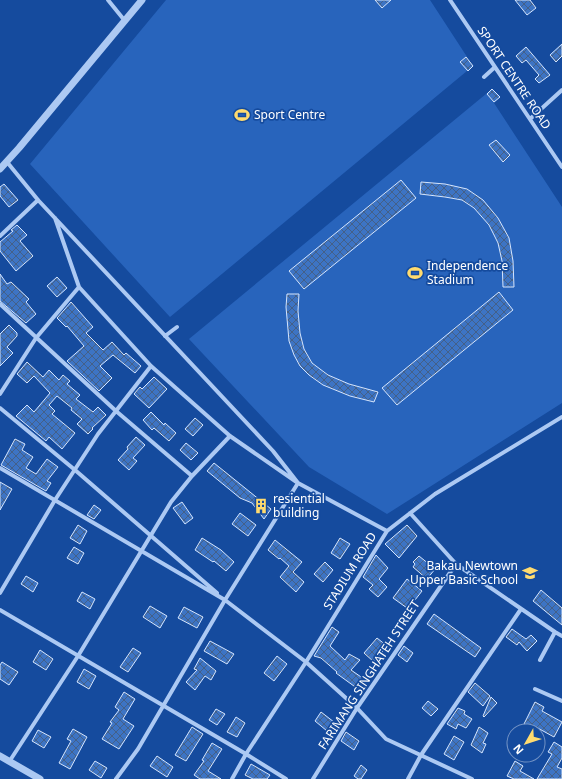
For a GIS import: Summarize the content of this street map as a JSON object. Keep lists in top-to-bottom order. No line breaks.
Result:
{"streets":{"street":["SPORT CENTRE ROAD","STADIUM ROAD","FARIMANG SINGHATEH STREET"]},"places":{"sports":["Sport Centre","Independence Stadium"],"building":["resiential building"],"school or university":["Bakau Newtown Upper Basic School"]},"north":"bottom left"}
